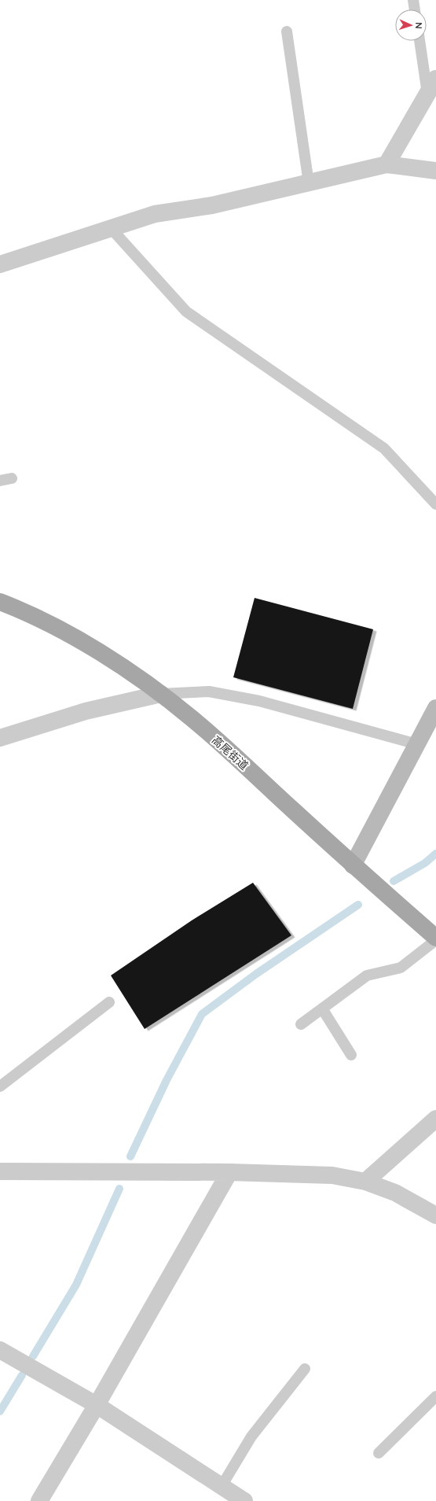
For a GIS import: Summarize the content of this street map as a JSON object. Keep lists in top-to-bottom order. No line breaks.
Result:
{"streets":{"main road":["高尾街道"]},"north":"right"}
